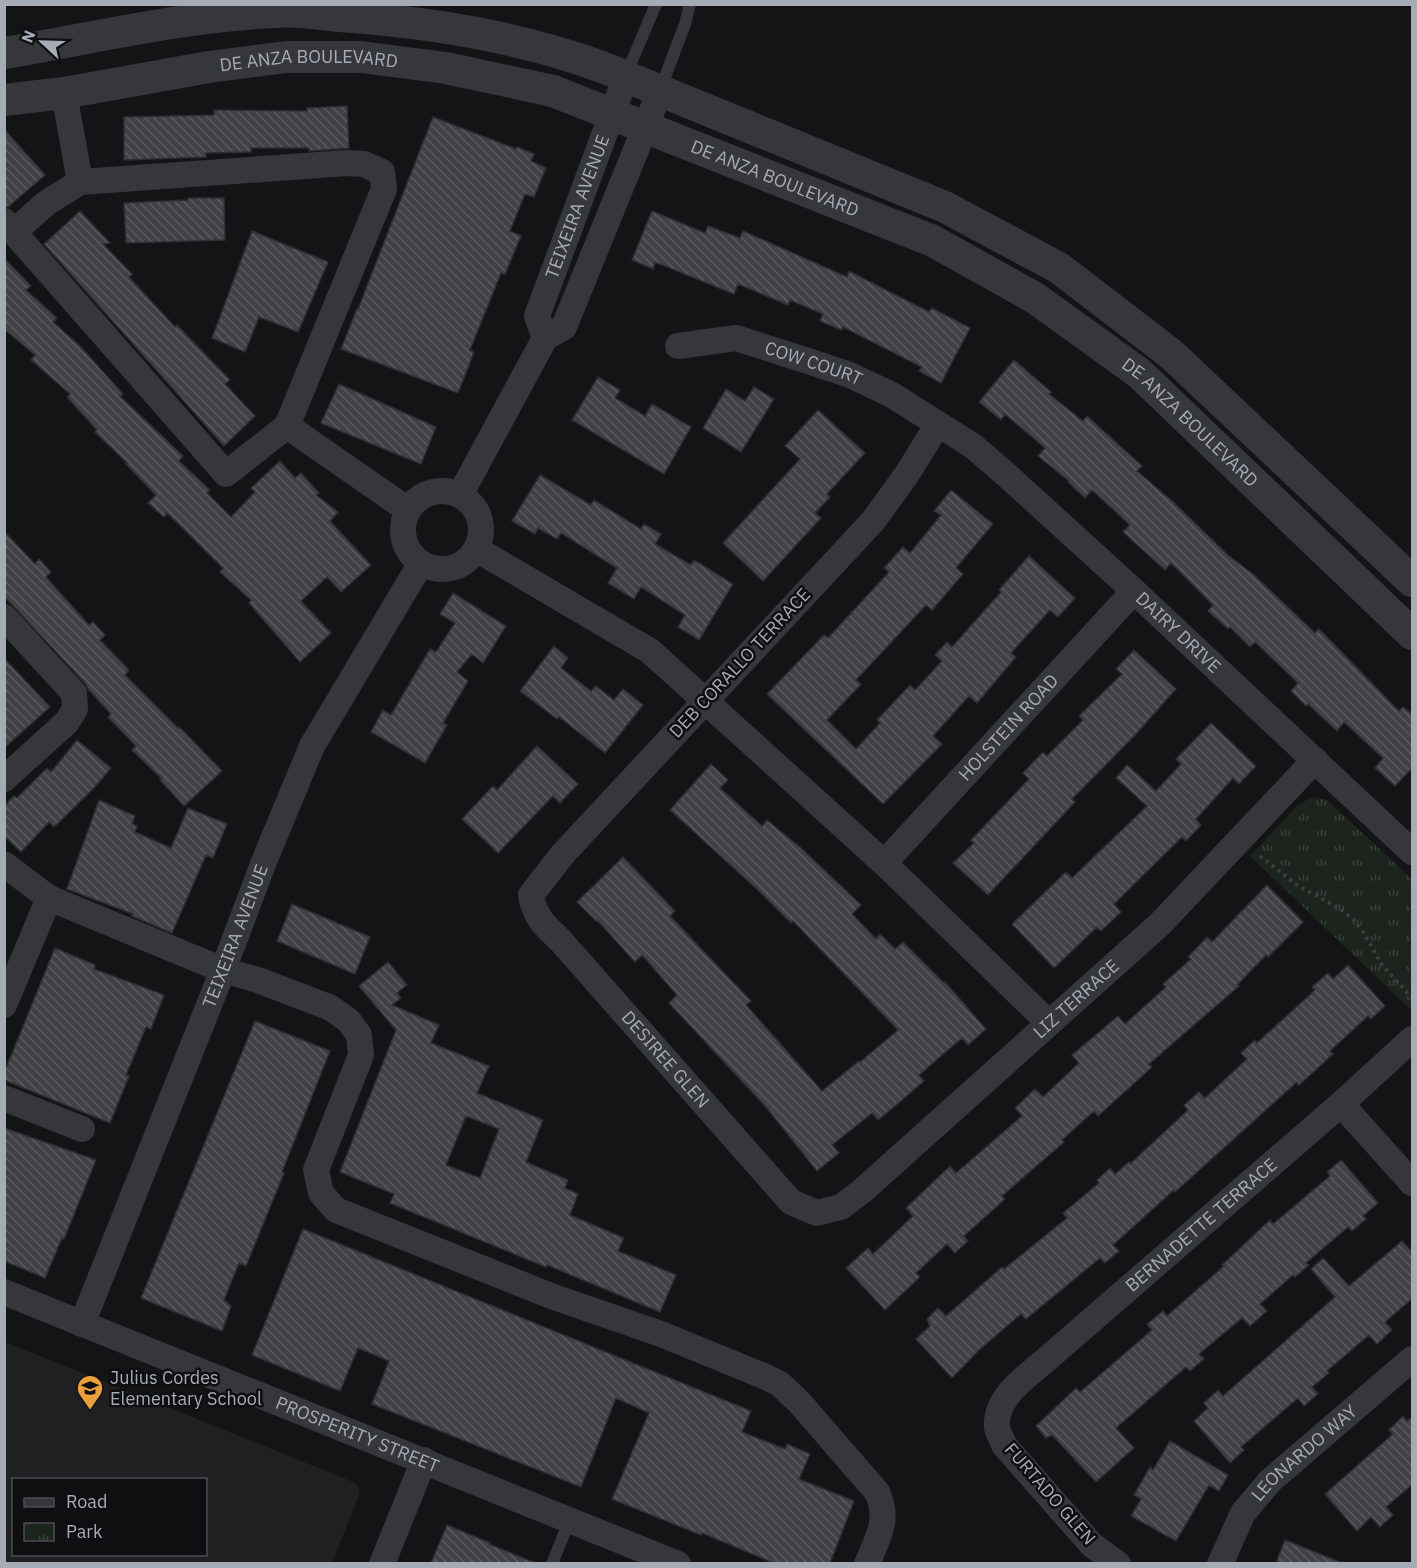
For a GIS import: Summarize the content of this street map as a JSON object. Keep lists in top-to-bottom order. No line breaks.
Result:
{"streets":{"street":["DE ANZA BOULEVARD","TEIXEIRA AVENUE","COW COURT","DAIRY DRIVE","DEB CORALLO TERRACE","HOLSTEIN ROAD","LIZ TERRACE","DESIREE GLEN","BERNADETTE TERRACE","PROSPERITY STREET","LEONARDO WAY","FURTADO GLEN"]},"crossings":[["DE ANZA BOULEVARD","TEIXEIRA AVENUE"],["TEIXEIRA AVENUE","PROSPERITY STREET"],["COW COURT","DAIRY DRIVE"],["COW COURT","DEB CORALLO TERRACE"],["DAIRY DRIVE","DEB CORALLO TERRACE"],["DAIRY DRIVE","HOLSTEIN ROAD"],["DAIRY DRIVE","LIZ TERRACE"],["DEB CORALLO TERRACE","DESIREE GLEN"],["LIZ TERRACE","DESIREE GLEN"],["BERNADETTE TERRACE","FURTADO GLEN"]],"places":{"school or university":["Julius Cordes Elementary School"]},"legend":["Road","Park"],"north":"left"}
